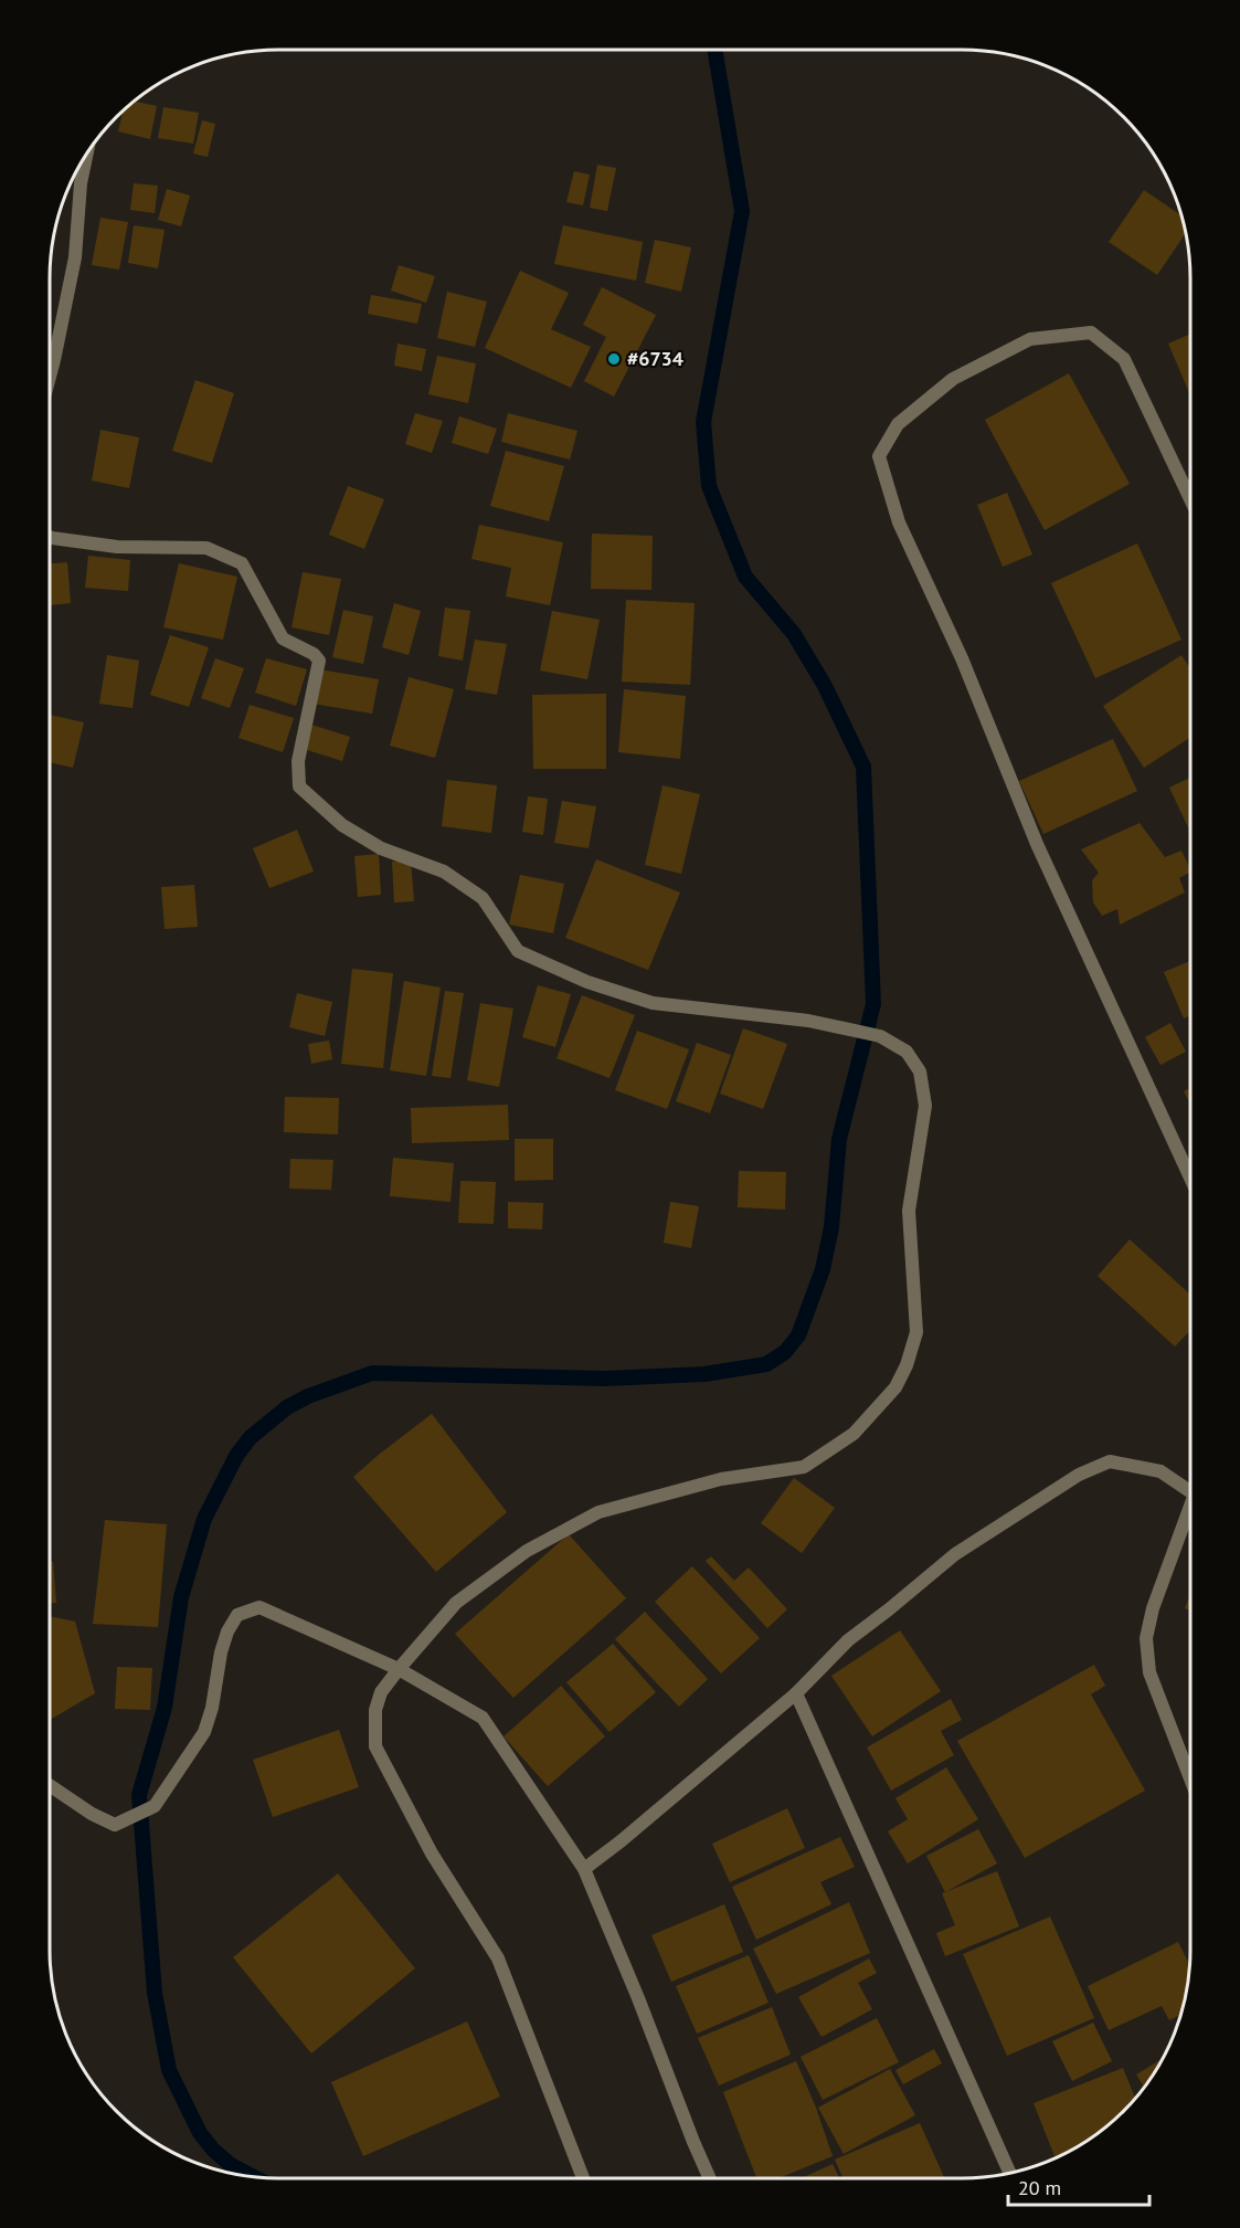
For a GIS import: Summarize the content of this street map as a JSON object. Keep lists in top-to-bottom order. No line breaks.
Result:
{"places":["#6734"],"scale_bar":"20 m"}
